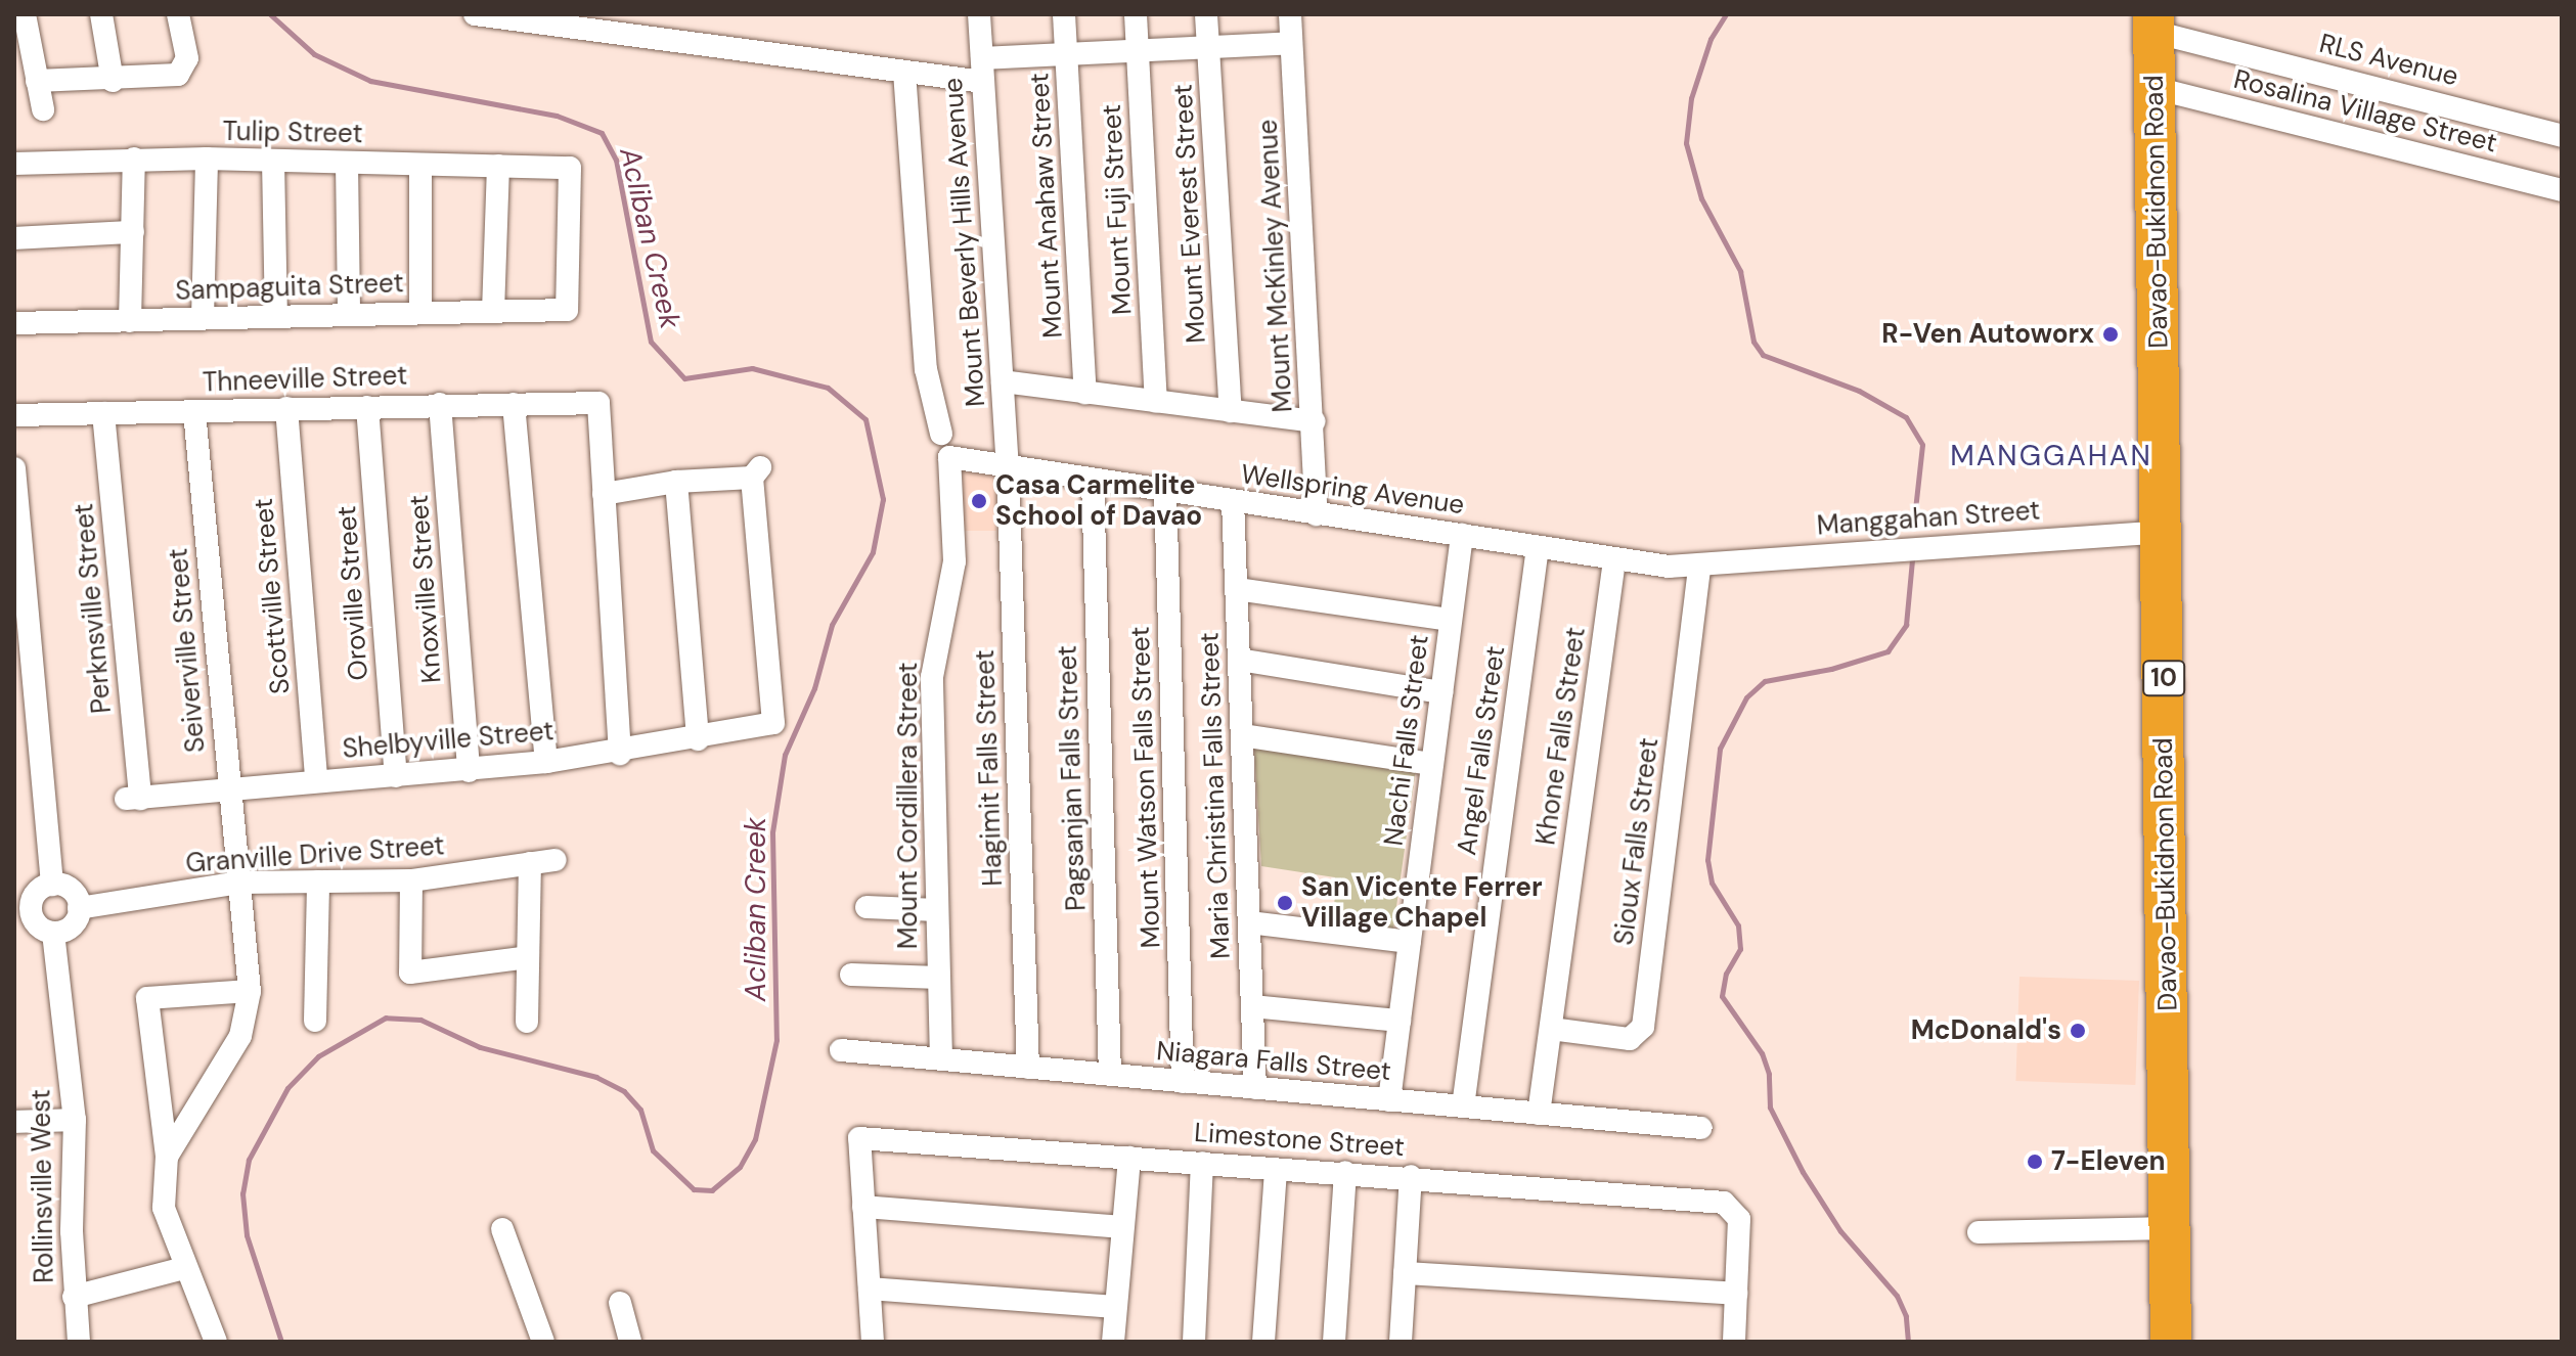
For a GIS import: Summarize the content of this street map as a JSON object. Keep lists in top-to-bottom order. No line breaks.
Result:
{"streets":{"highway":["Davao-Bukidnon Road","10"],"street":["RLS Avenue","Rosalina Village Street","Tulip Street","Mount Anahaw Street","Mount Fuji Street","Mount Everest Street","Mount Beverly Hills Avenue","Mount McKinley Avenue","Sampaguita Street","Thneeville Street","Wellspring Avenue","Manggahan Street","Knoxville Street","Oroville Street","Scottville Street","Perknsville Street","Seiverville Street","Khone Falls Street","Shelbyville Street","Nachi Falls Street","Angel Falls Street","Hagimit Falls Street","Pagsanjan Falls Street","Mount Watson Falls Street","Maria Christina Falls Street","Mount Cordillera Street","Sioux Falls Street","Granville Drive Street","Niagara Falls Street","Limestone Street","Rollinsville West"]},"crossings":[["RLS Avenue","Davao-Bukidnon Road"],["Rosalina Village Street","Davao-Bukidnon Road"],["Tulip Street","Sampaguita Street"],["Davao-Bukidnon Road","Manggahan Street"],["Mount Beverly Hills Avenue","Wellspring Avenue"],["Mount Beverly Hills Avenue","Hagimit Falls Street"],["Mount McKinley Avenue","Wellspring Avenue"],["Thneeville Street","Knoxville Street"],["Thneeville Street","Oroville Street"],["Thneeville Street","Scottville Street"],["Thneeville Street","Perknsville Street"],["Thneeville Street","Seiverville Street"],["Wellspring Avenue","Manggahan Street"],["Wellspring Avenue","Khone Falls Street"],["Wellspring Avenue","Nachi Falls Street"],["Wellspring Avenue","Angel Falls Street"],["Wellspring Avenue","Hagimit Falls Street"],["Wellspring Avenue","Pagsanjan Falls Street"],["Wellspring Avenue","Mount Watson Falls Street"],["Wellspring Avenue","Maria Christina Falls Street"],["Wellspring Avenue","Mount Cordillera Street"],["Wellspring Avenue","Sioux Falls Street"],["Manggahan Street","Sioux Falls Street"],["Knoxville Street","Shelbyville Street"],["Oroville Street","Shelbyville Street"],["Scottville Street","Shelbyville Street"],["Perknsville Street","Shelbyville Street"],["Seiverville Street","Shelbyville Street"],["Seiverville Street","Granville Drive Street"],["Khone Falls Street","Sioux Falls Street"],["Khone Falls Street","Niagara Falls Street"],["Nachi Falls Street","Niagara Falls Street"],["Angel Falls Street","Niagara Falls Street"],["Hagimit Falls Street","Niagara Falls Street"],["Pagsanjan Falls Street","Niagara Falls Street"],["Mount Watson Falls Street","Niagara Falls Street"],["Maria Christina Falls Street","Niagara Falls Street"],["Mount Cordillera Street","Niagara Falls Street"],["Granville Drive Street","Rollinsville West"]],"districts":["MANGGAHAN"],"water":["Acliban Creek"],"places":["R-Ven Autoworx","Casa Carmelite School of Davao","San Vicente Ferrer Village Chapel","McDonald's","7-Eleven"]}
